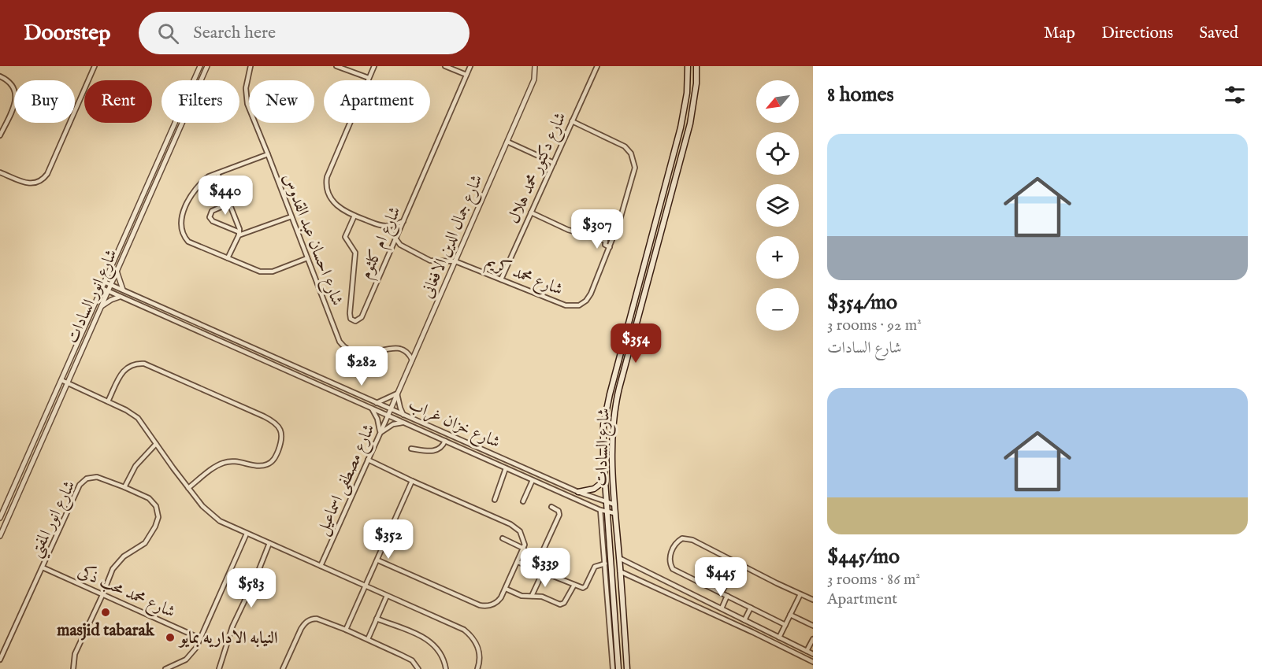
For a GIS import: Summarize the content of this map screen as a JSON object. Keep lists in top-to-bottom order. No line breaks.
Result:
{"streets":{"main road":["شارع السادات"],"street":["شارع دكتور محمد هلال","شارع جمال الدين الافغانى","شارع احسان عبد القدوس","شارع ام كلثوم","شارع محمد كريم","شارع انور السادات","شارع خزان غراب","شارع مصطفى اسماعيل","شارع انور المفتي","شارع محمد محب ذكى"]},"crossings":[["شارع دكتور محمد هلال","شارع محمد كريم"],["شارع جمال الدين الافغانى","شارع احسان عبد القدوس"],["شارع جمال الدين الافغانى","شارع محمد كريم"],["شارع جمال الدين الافغانى","شارع خزان غراب"],["شارع جمال الدين الافغانى","شارع مصطفى اسماعيل"],["شارع ام كلثوم","شارع محمد كريم"],["شارع انور السادات","شارع خزان غراب"],["شارع خزان غراب","شارع السادات"],["شارع خزان غراب","شارع مصطفى اسماعيل"],["شارع انور المفتي","شارع محمد محب ذكى"]],"places":["masjid tabarak","النيابه الاداريه بمايو"],"north":"bottom left","page":{"header":"Doorstep","search":"Search here","nav":["Map","Directions","Saved"],"heading":"8 homes","map_buttons":["+","−"],"chip":["Buy","Rent","Filters","New","Apartment"],"list":[{"name":"$354/mo","note":"3 rooms · 92 m² · شارع السادات"},{"name":"$445/mo","note":"3 rooms · 86 m² · Apartment"}],"price":["$440","$307","$354","$282","$352","$339","$445","$583"]}}
